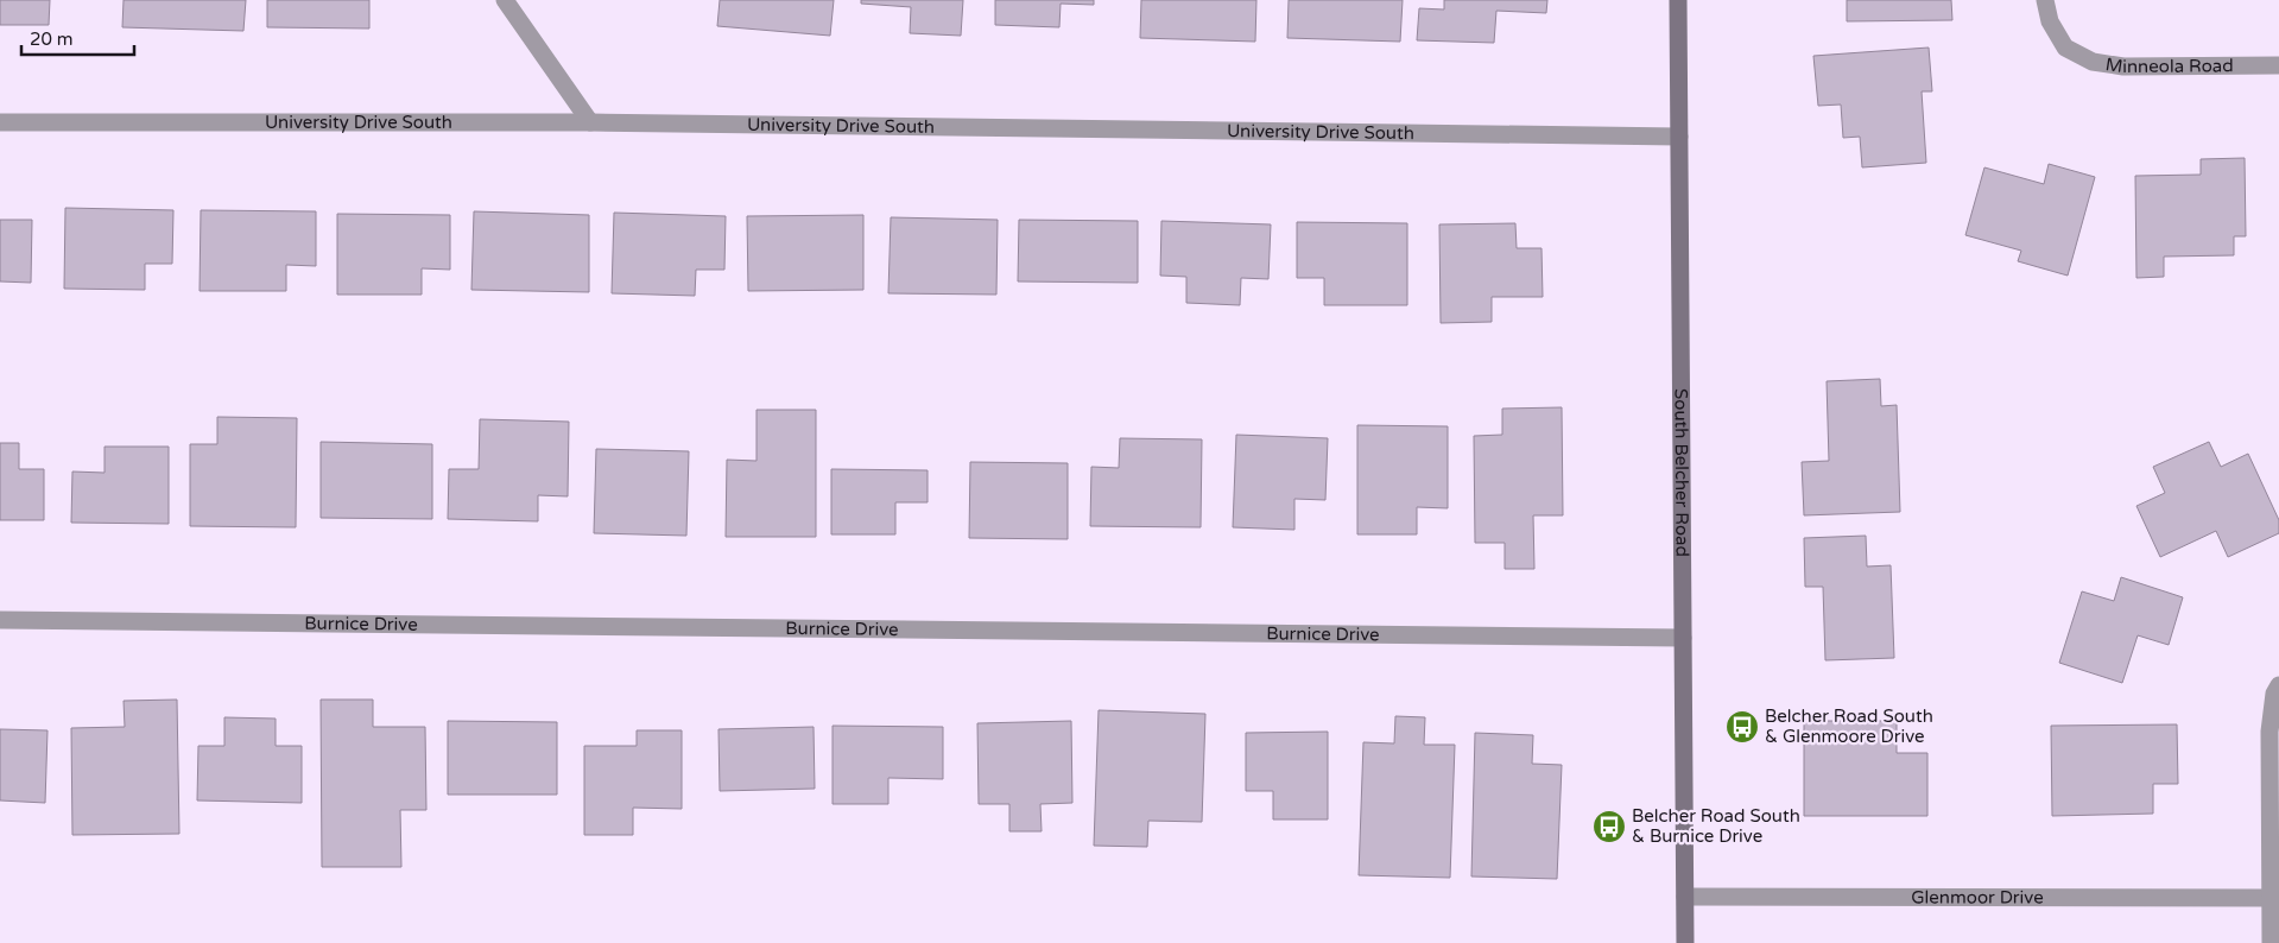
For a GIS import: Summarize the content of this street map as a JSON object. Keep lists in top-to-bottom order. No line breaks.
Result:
{"streets":{"main road":["South Belcher Road"],"street":["Minneola Road","University Drive South","Burnice Drive","Glenmoor Drive"]},"crossings":[["University Drive South","South Belcher Road"],["South Belcher Road","Burnice Drive"],["South Belcher Road","Glenmoor Drive"]],"places":{"bus stop":["Belcher Road South & Glenmoore Drive","Belcher Road South & Burnice Drive"]},"scale_bar":"20 m"}
